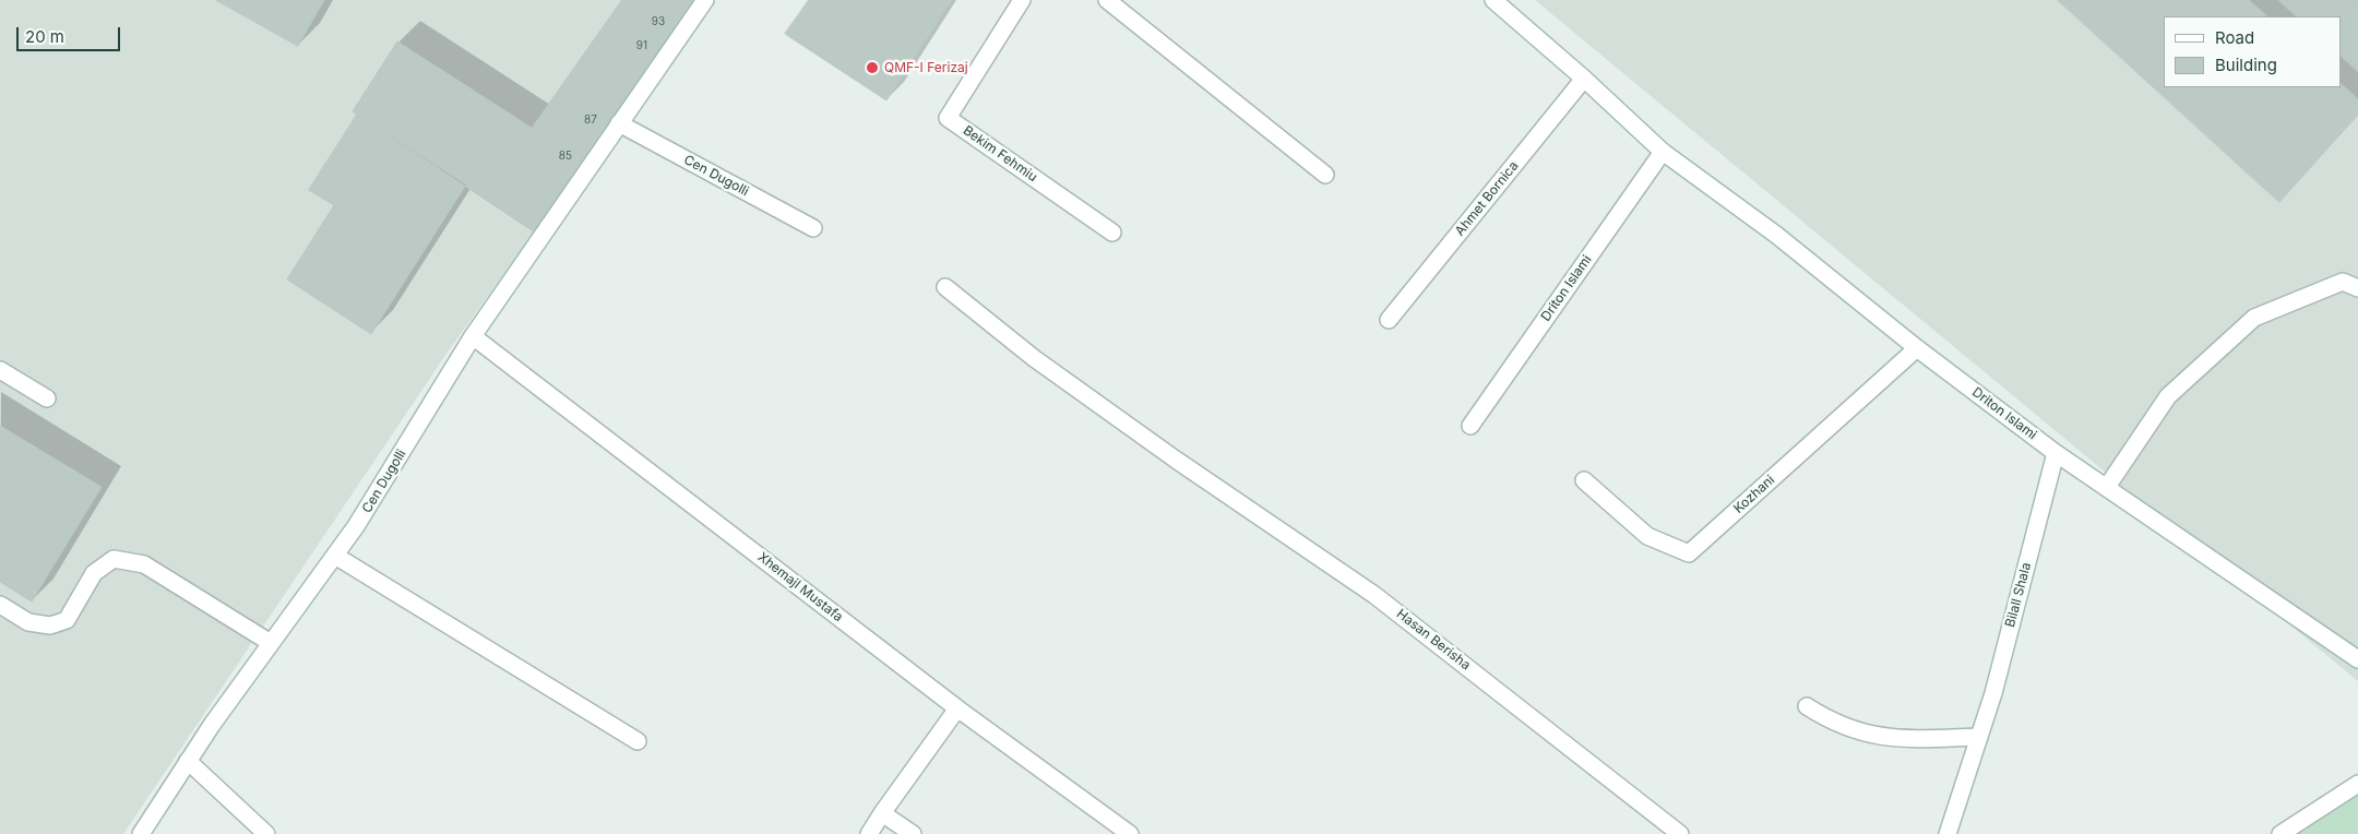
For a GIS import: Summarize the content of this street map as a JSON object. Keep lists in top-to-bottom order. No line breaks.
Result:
{"streets":{"street":["Bekim Fehmiu","Cen Dugolli","Ahmet Bornica","Driton Islami","Kozhani","Xhemajl Mustafa","Bilall Shala","Hasan Berisha"]},"crossings":[["Cen Dugolli","Xhemajl Mustafa"],["Ahmet Bornica","Driton Islami"],["Driton Islami","Kozhani"],["Driton Islami","Bilall Shala"]],"places":["QMF-I Ferizaj"],"house_numbers":["93","91","87","85"],"legend":["Road","Building"],"scale_bar":"20 m"}
